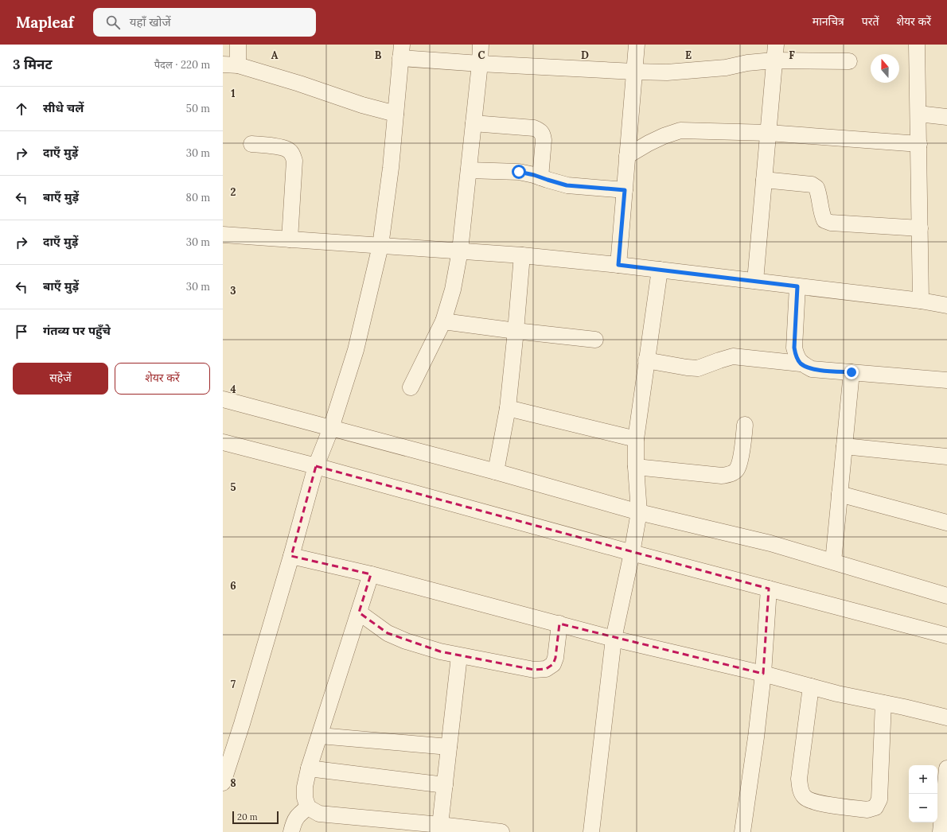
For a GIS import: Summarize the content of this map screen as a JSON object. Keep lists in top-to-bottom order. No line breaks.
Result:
{"scale_bar":"20 m","north":"top","page":{"header":"Mapleaf","search":"यहाँ खोजें","nav":["मानचित्र","परतें","शेयर करें"],"heading":["3 मिनट","पैदल · 220 m"],"list":[["सीधे चलें","50 m"],["दाएँ मुड़ें","30 m"],["बाएँ मुड़ें","80 m"],["दाएँ मुड़ें","30 m"],["बाएँ मुड़ें","30 m"],"गंतव्य पर पहुँचे"],"buttons":["सहेजें","शेयर करें"],"map_buttons":["+","−"],"scale":"20 m"},"grid":{"columns":["A","B","C","D","E","F"],"rows":["1","2","3","4","5","6","7","8"]}}
